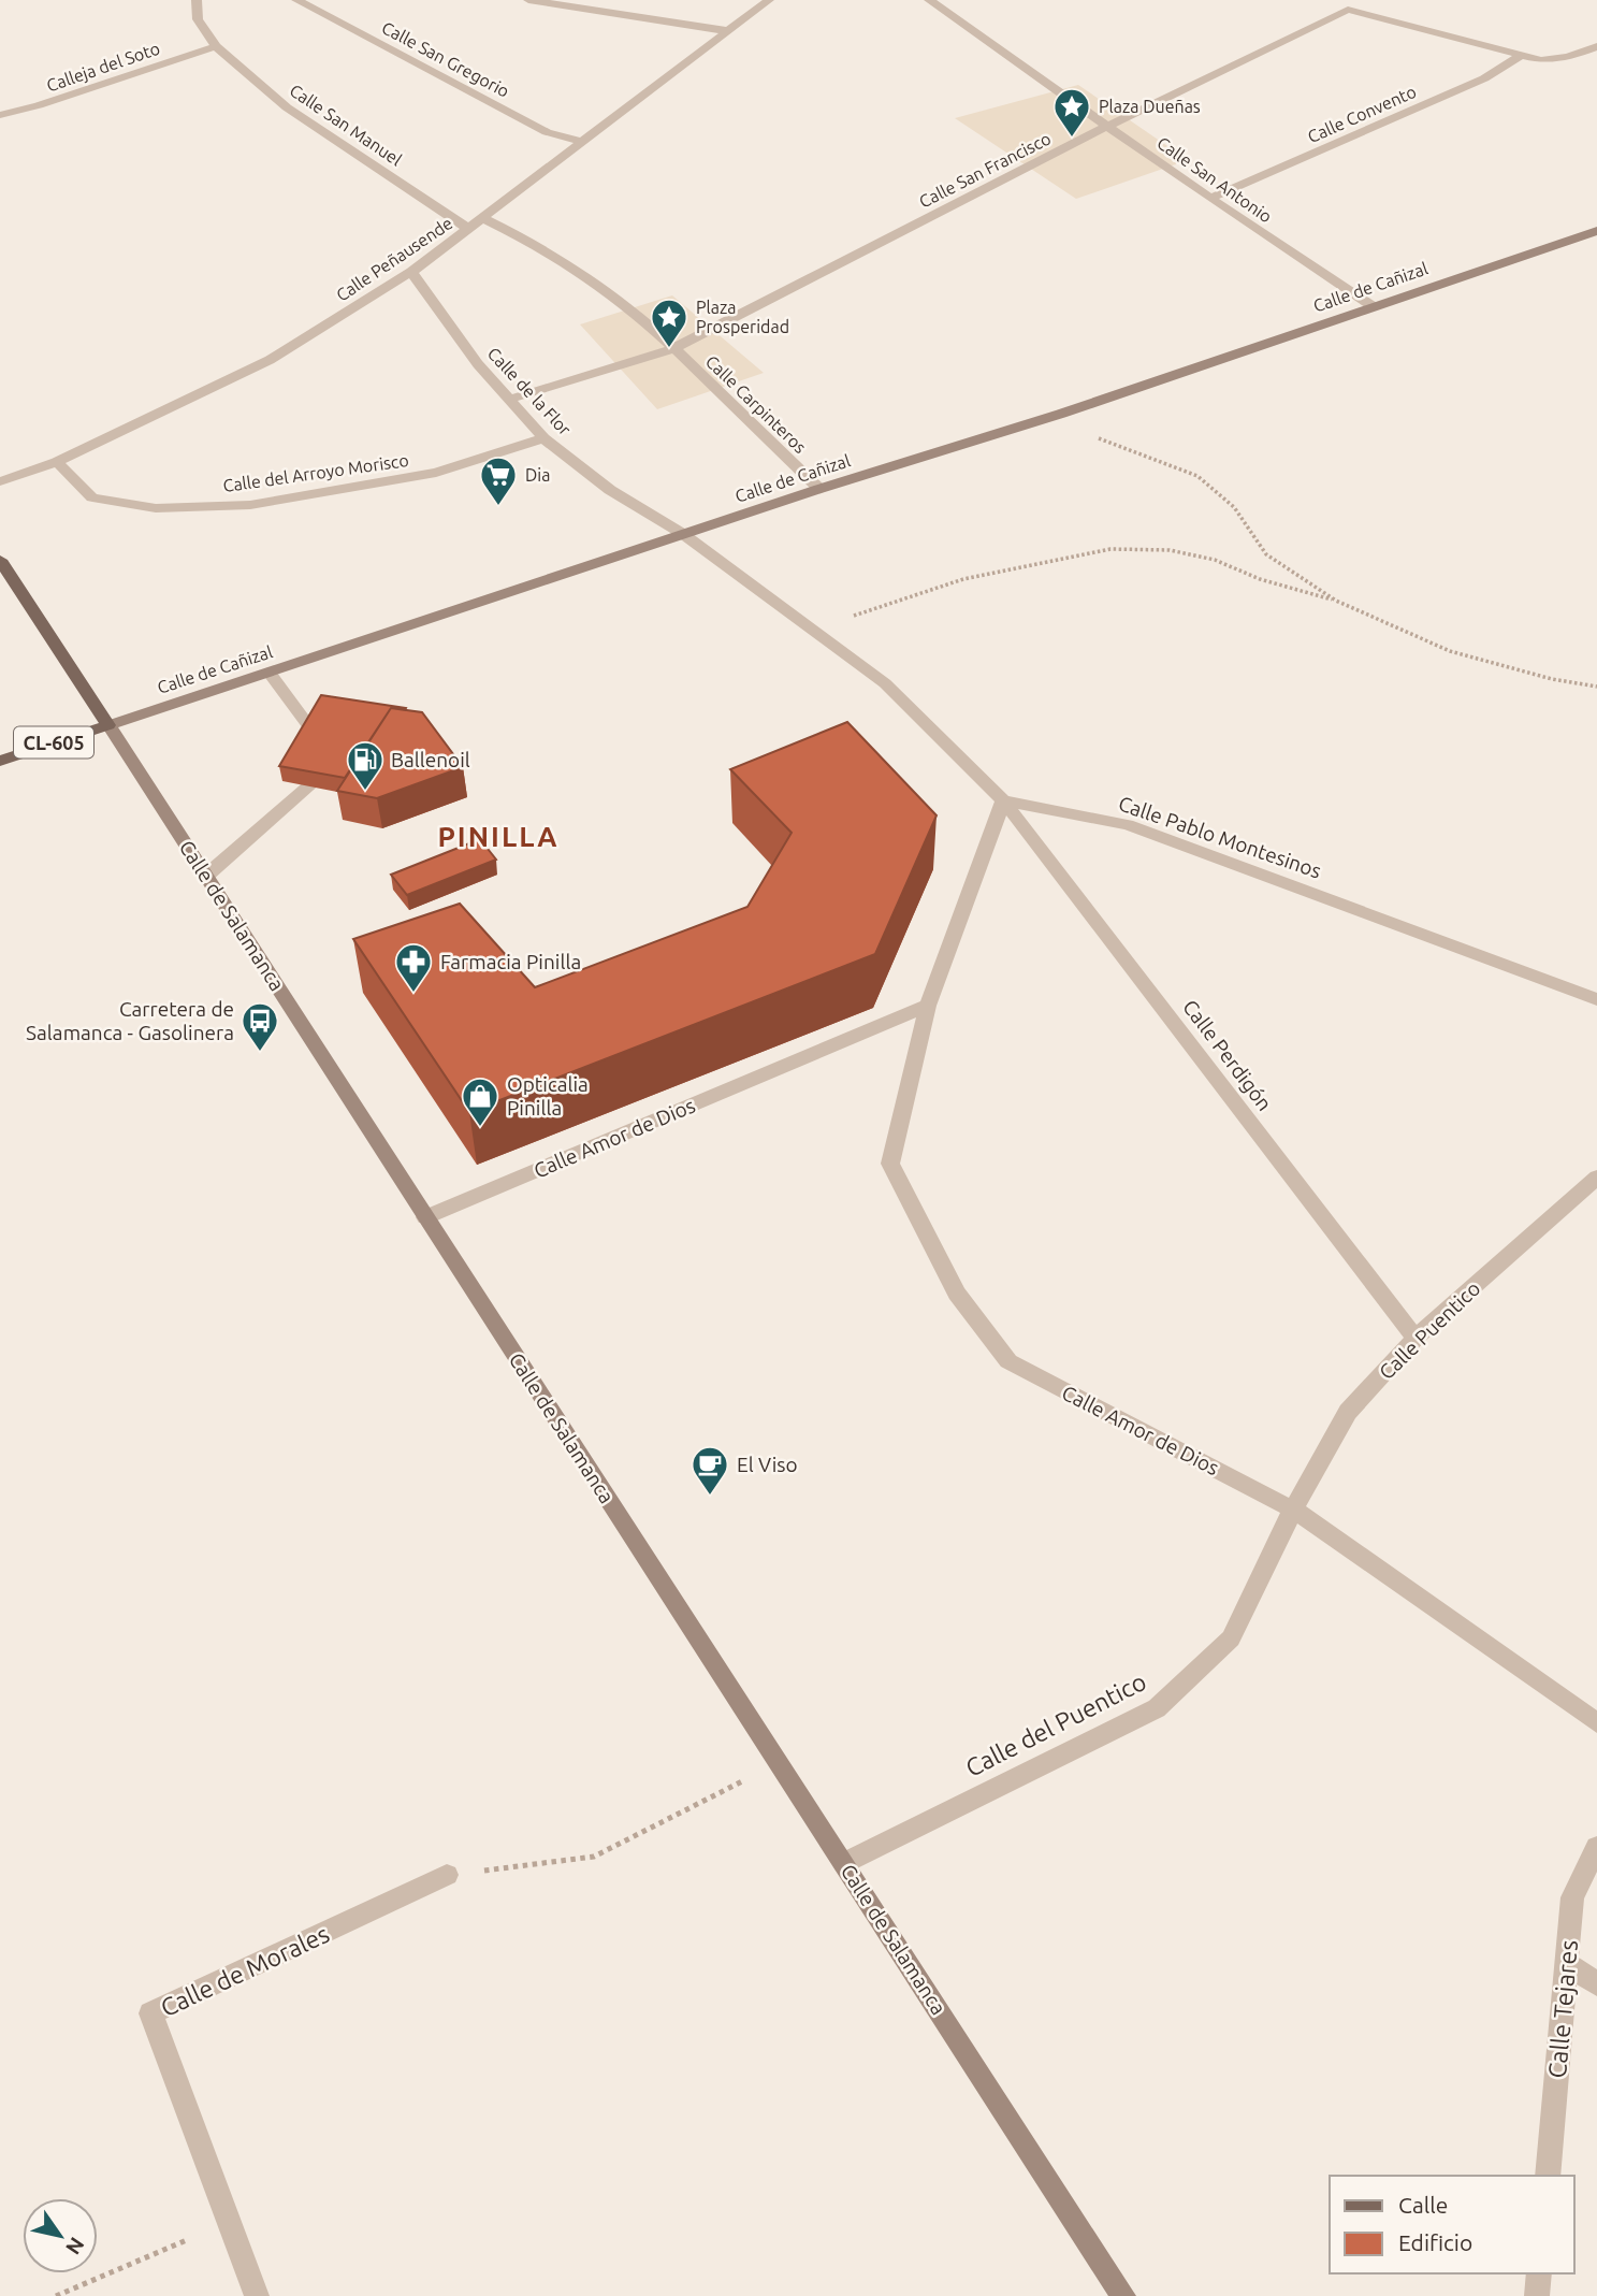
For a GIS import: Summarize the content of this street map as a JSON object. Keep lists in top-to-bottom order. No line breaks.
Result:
{"streets":{"main road":["Calle de Cañizal","CL-605","Calle de Salamanca"],"street":["Calle San Gregorio","Calleja del Soto","Calle Convento","Calle San Manuel","Calle San Francisco","Calle San Antonio","Calle Peñausende","Calle de la Flor","Calle Carpinteros","Calle del Arroyo Morisco","Calle Pablo Montesinos","Calle Perdigón","Calle Amor de Dios","Calle Puentico","Calle del Puentico","Calle de Morales","Calle Tejares"]},"crossings":[["Calle San Gregorio","Calle Peñausende"],["Calleja del Soto","Calle San Manuel"],["Calle Convento","Calle San Francisco"],["Calle Convento","Calle San Antonio"],["Calle San Manuel","Calle Peñausende"],["Calle San Francisco","Calle San Antonio"],["Calle San Francisco","Calle de la Flor"],["Calle San Francisco","Calle Carpinteros"],["Calle San Antonio","Calle de Cañizal"],["Calle Peñausende","Calle de la Flor"],["Calle Peñausende","Calle Carpinteros"],["Calle Peñausende","Calle del Arroyo Morisco"],["Calle de Cañizal","Calle de la Flor"],["Calle de Cañizal","Calle Carpinteros"],["Calle de Cañizal","Calle de Salamanca"],["Calle de la Flor","Calle del Arroyo Morisco"],["Calle Pablo Montesinos","Calle Perdigón"],["Calle Pablo Montesinos","Calle Amor de Dios"],["Calle de Salamanca","Calle Amor de Dios"],["Calle de Salamanca","Calle del Puentico"],["Calle Perdigón","Calle Amor de Dios"],["Calle Perdigón","Calle Puentico"],["Calle Amor de Dios","Calle Puentico"],["Calle Amor de Dios","Calle del Puentico"],["Calle Puentico","Calle del Puentico"]],"districts":["PINILLA"],"places":{"place":["Plaza Dueñas","Plaza Prosperidad"],"supermarket":["Dia"],"fuel station":["Ballenoil"],"pharmacy":["Farmacia Pinilla"],"bus stop":["Carretera de Salamanca - Gasolinera"],"shop":["Opticalia Pinilla"],"cafe":["El Viso"]},"legend":["Calle","Edificio"],"north":"bottom right"}
